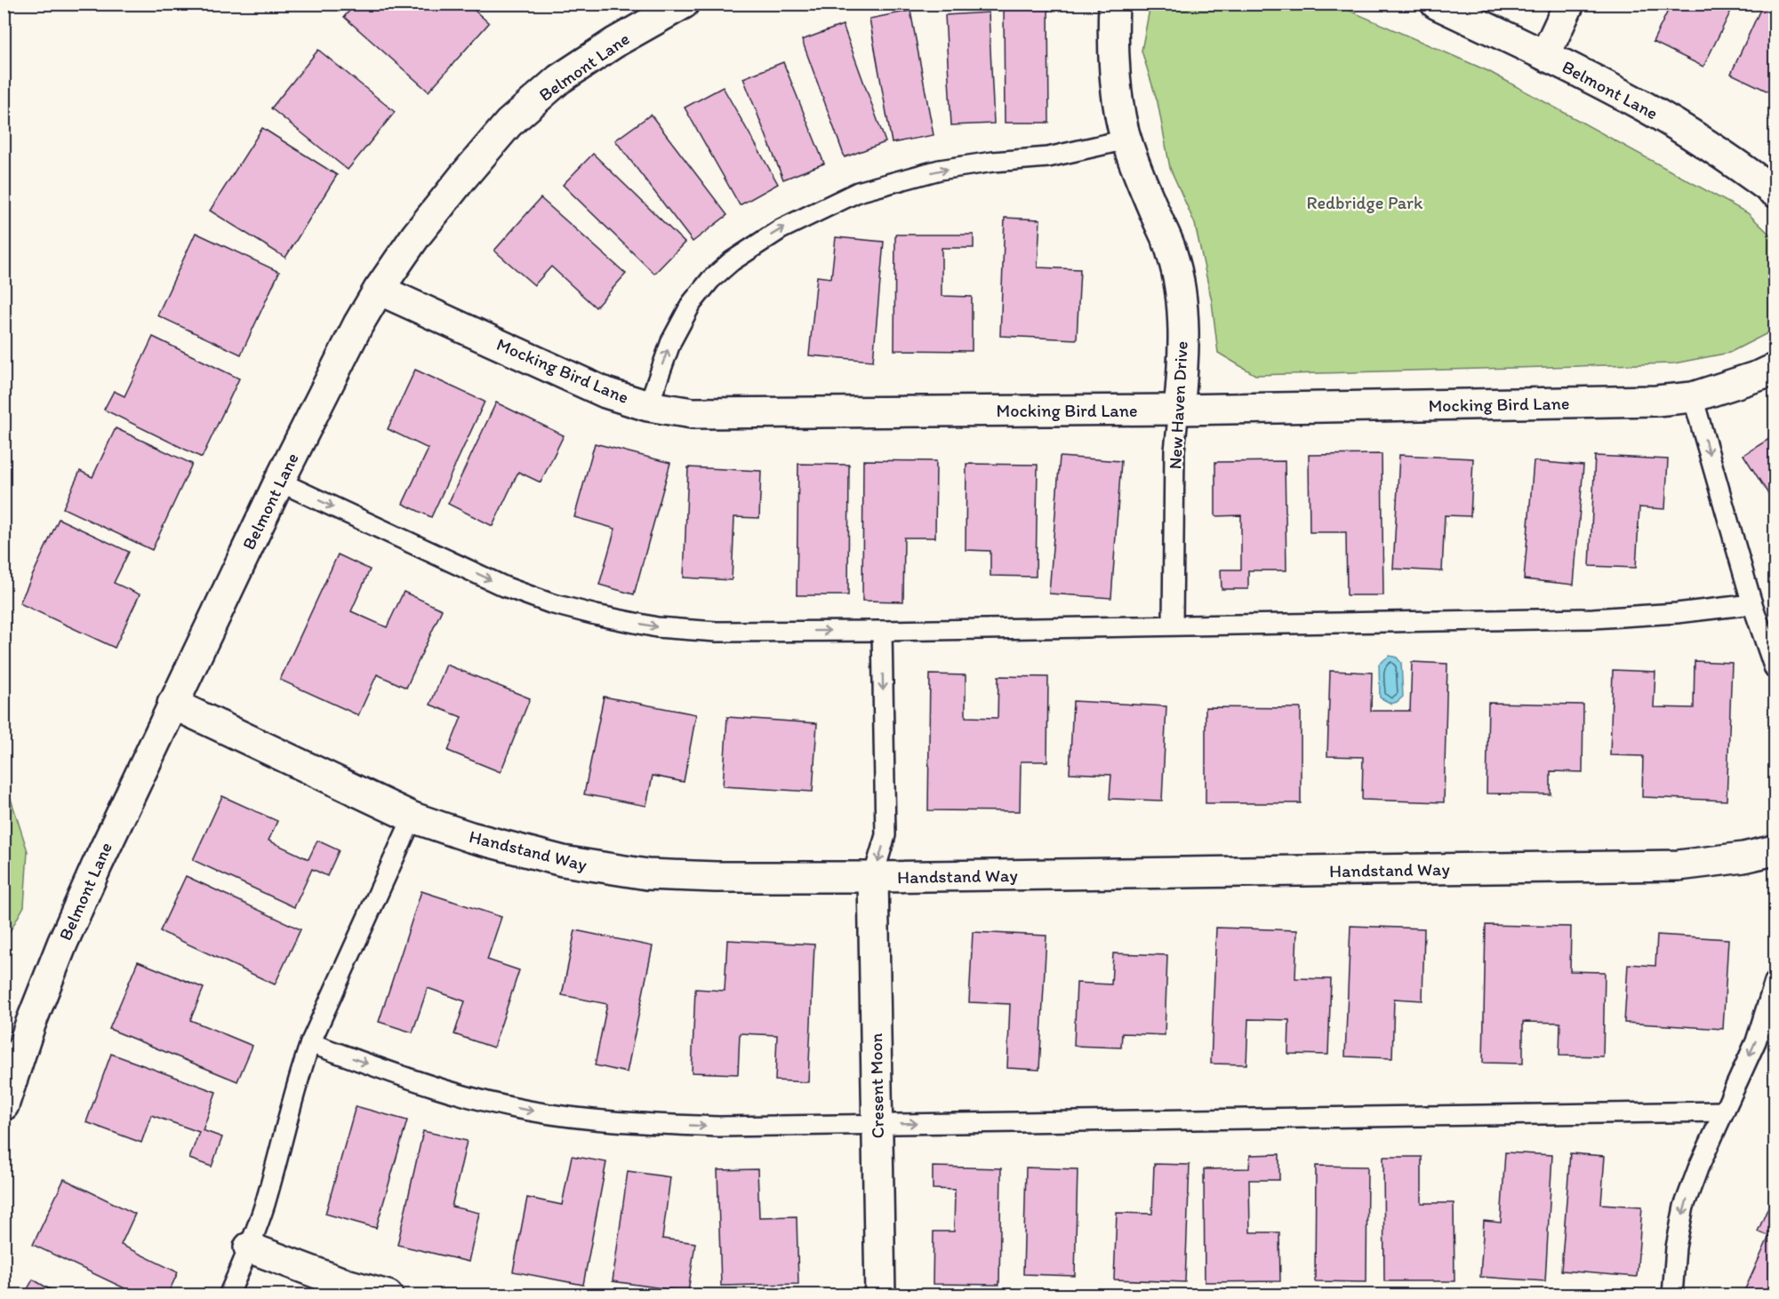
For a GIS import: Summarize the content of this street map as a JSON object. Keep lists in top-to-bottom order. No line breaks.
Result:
{"streets":{"street":["Belmont Lane","Mocking Bird Lane","New Haven Drive","Handstand Way","Cresent Moon"]},"crossings":[["Belmont Lane","Mocking Bird Lane"],["Belmont Lane","Handstand Way"],["Mocking Bird Lane","New Haven Drive"],["Handstand Way","Cresent Moon"]],"parks":["Redbridge Park"]}
